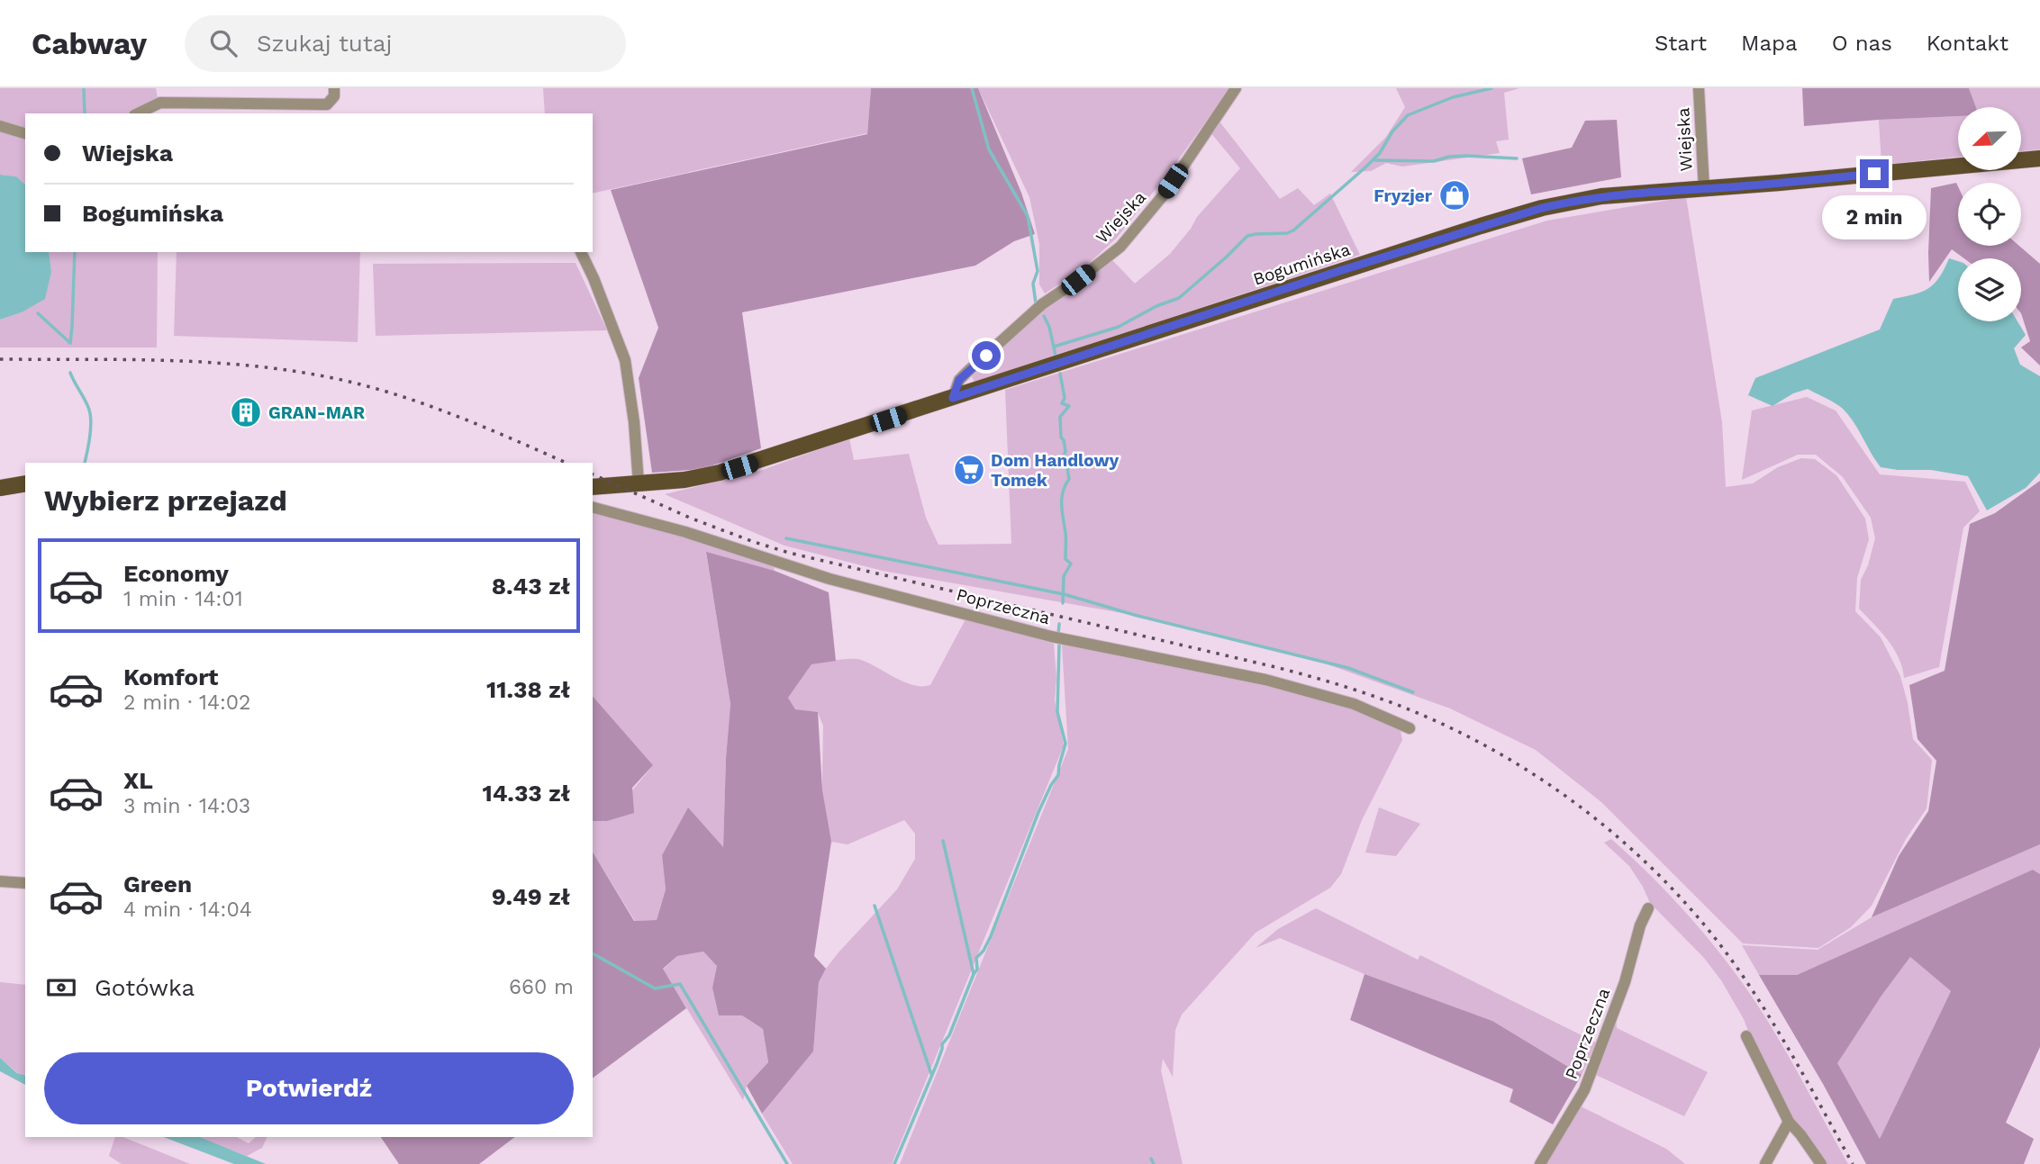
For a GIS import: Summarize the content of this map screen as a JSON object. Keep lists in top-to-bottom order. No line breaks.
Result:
{"streets":{"main road":["Bogumińska"],"street":["Wiejska","Poprzeczna"]},"crossings":[["Wiejska","Bogumińska"]],"places":{"shop":["Fryzjer"],"building":["GRAN-MAR"],"supermarket":["Dom Handlowy Tomek"]},"north":"bottom left","page":{"header":"Cabway","search":"Szukaj tutaj","nav":["Start","Mapa","O nas","Kontakt"],"banner":["Wiejska","Bogumińska"],"bubble":"2 min","heading":"Wybierz przejazd","list":[{"name":"Economy","note":"1 min · 14:01","value":"8.43 zł"},{"name":"Komfort","note":"2 min · 14:02","value":"11.38 zł"},{"name":"XL","note":"3 min · 14:03","value":"14.33 zł"},{"name":"Green","note":"4 min · 14:04","value":"9.49 zł"}],"pay":["Gotówka","660 m"],"buttons":"Potwierdź"}}
